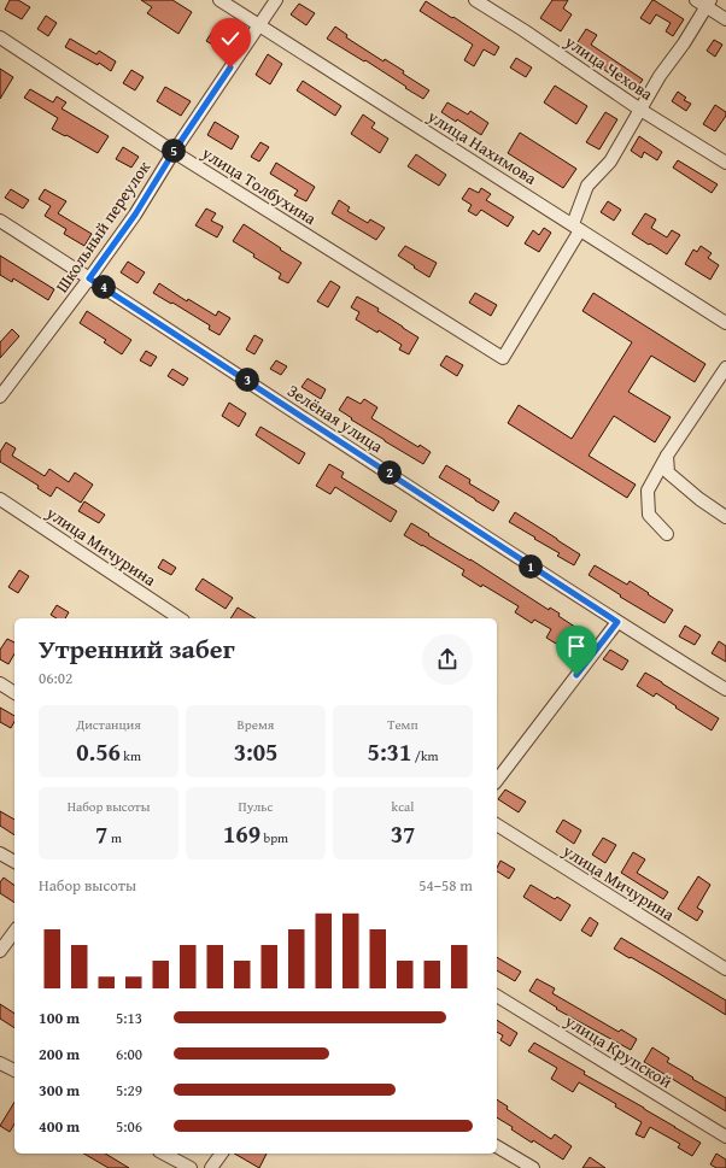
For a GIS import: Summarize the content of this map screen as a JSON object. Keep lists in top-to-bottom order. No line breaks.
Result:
{"streets":{"street":["улица Чехова","улица Нахимова","улица Толбухина","Школьный переулок","Зелёная улица","улица Мичурина","улица Крупской"]},"crossings":[["улица Нахимова","улица Толбухина"],["улица Нахимова","Школьный переулок"],["улица Толбухина","Школьный переулок"],["Школьный переулок","Зелёная улица"]],"page":{"pins":["5","4","3","2","1"],"heading":["Утренний забег","06:02"],"stats":[["Дистанция","0.56 km"],["Время","3:05"],["Темп","5:31 /km"],["Набор высоты","7 m"],["Пульс","169 bpm"],["kcal","37"]],"chart":["Набор высоты","54–58 m"],"list":[{"name":"100 m","note":"5:13"},{"name":"200 m","note":"6:00"},{"name":"300 m","note":"5:29"},{"name":"400 m","note":"5:06"}]}}
